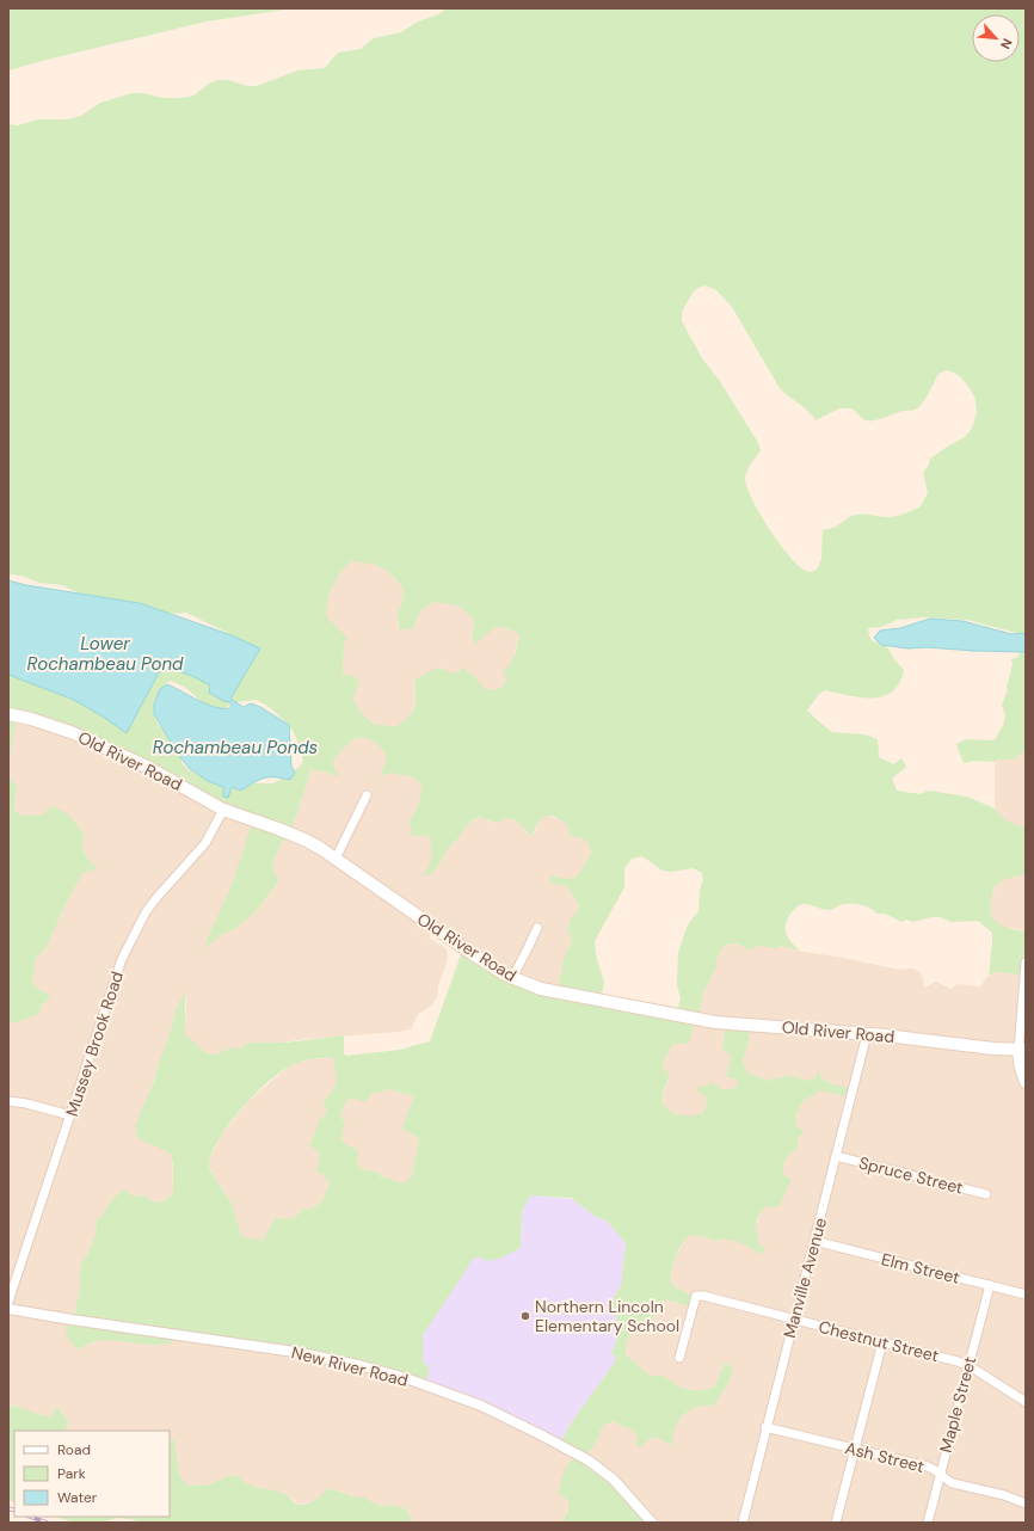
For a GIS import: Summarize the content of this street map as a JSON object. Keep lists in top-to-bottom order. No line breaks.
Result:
{"streets":{"main road":["Old River Road"],"street":["Mussey Brook Road","Spruce Street","Elm Street","Manville Avenue","Chestnut Street","New River Road","Maple Street","Ash Street"]},"crossings":[["Old River Road","Mussey Brook Road"],["Old River Road","Manville Avenue"],["Spruce Street","Manville Avenue"],["Elm Street","Manville Avenue"],["Elm Street","Maple Street"],["Manville Avenue","Chestnut Street"],["Manville Avenue","Ash Street"],["Chestnut Street","Maple Street"],["Maple Street","Ash Street"]],"water":["Lower Rochambeau Pond","Rochambeau Ponds"],"places":["Northern Lincoln Elementary School"],"legend":["Road","Park","Water"],"north":"bottom right"}
